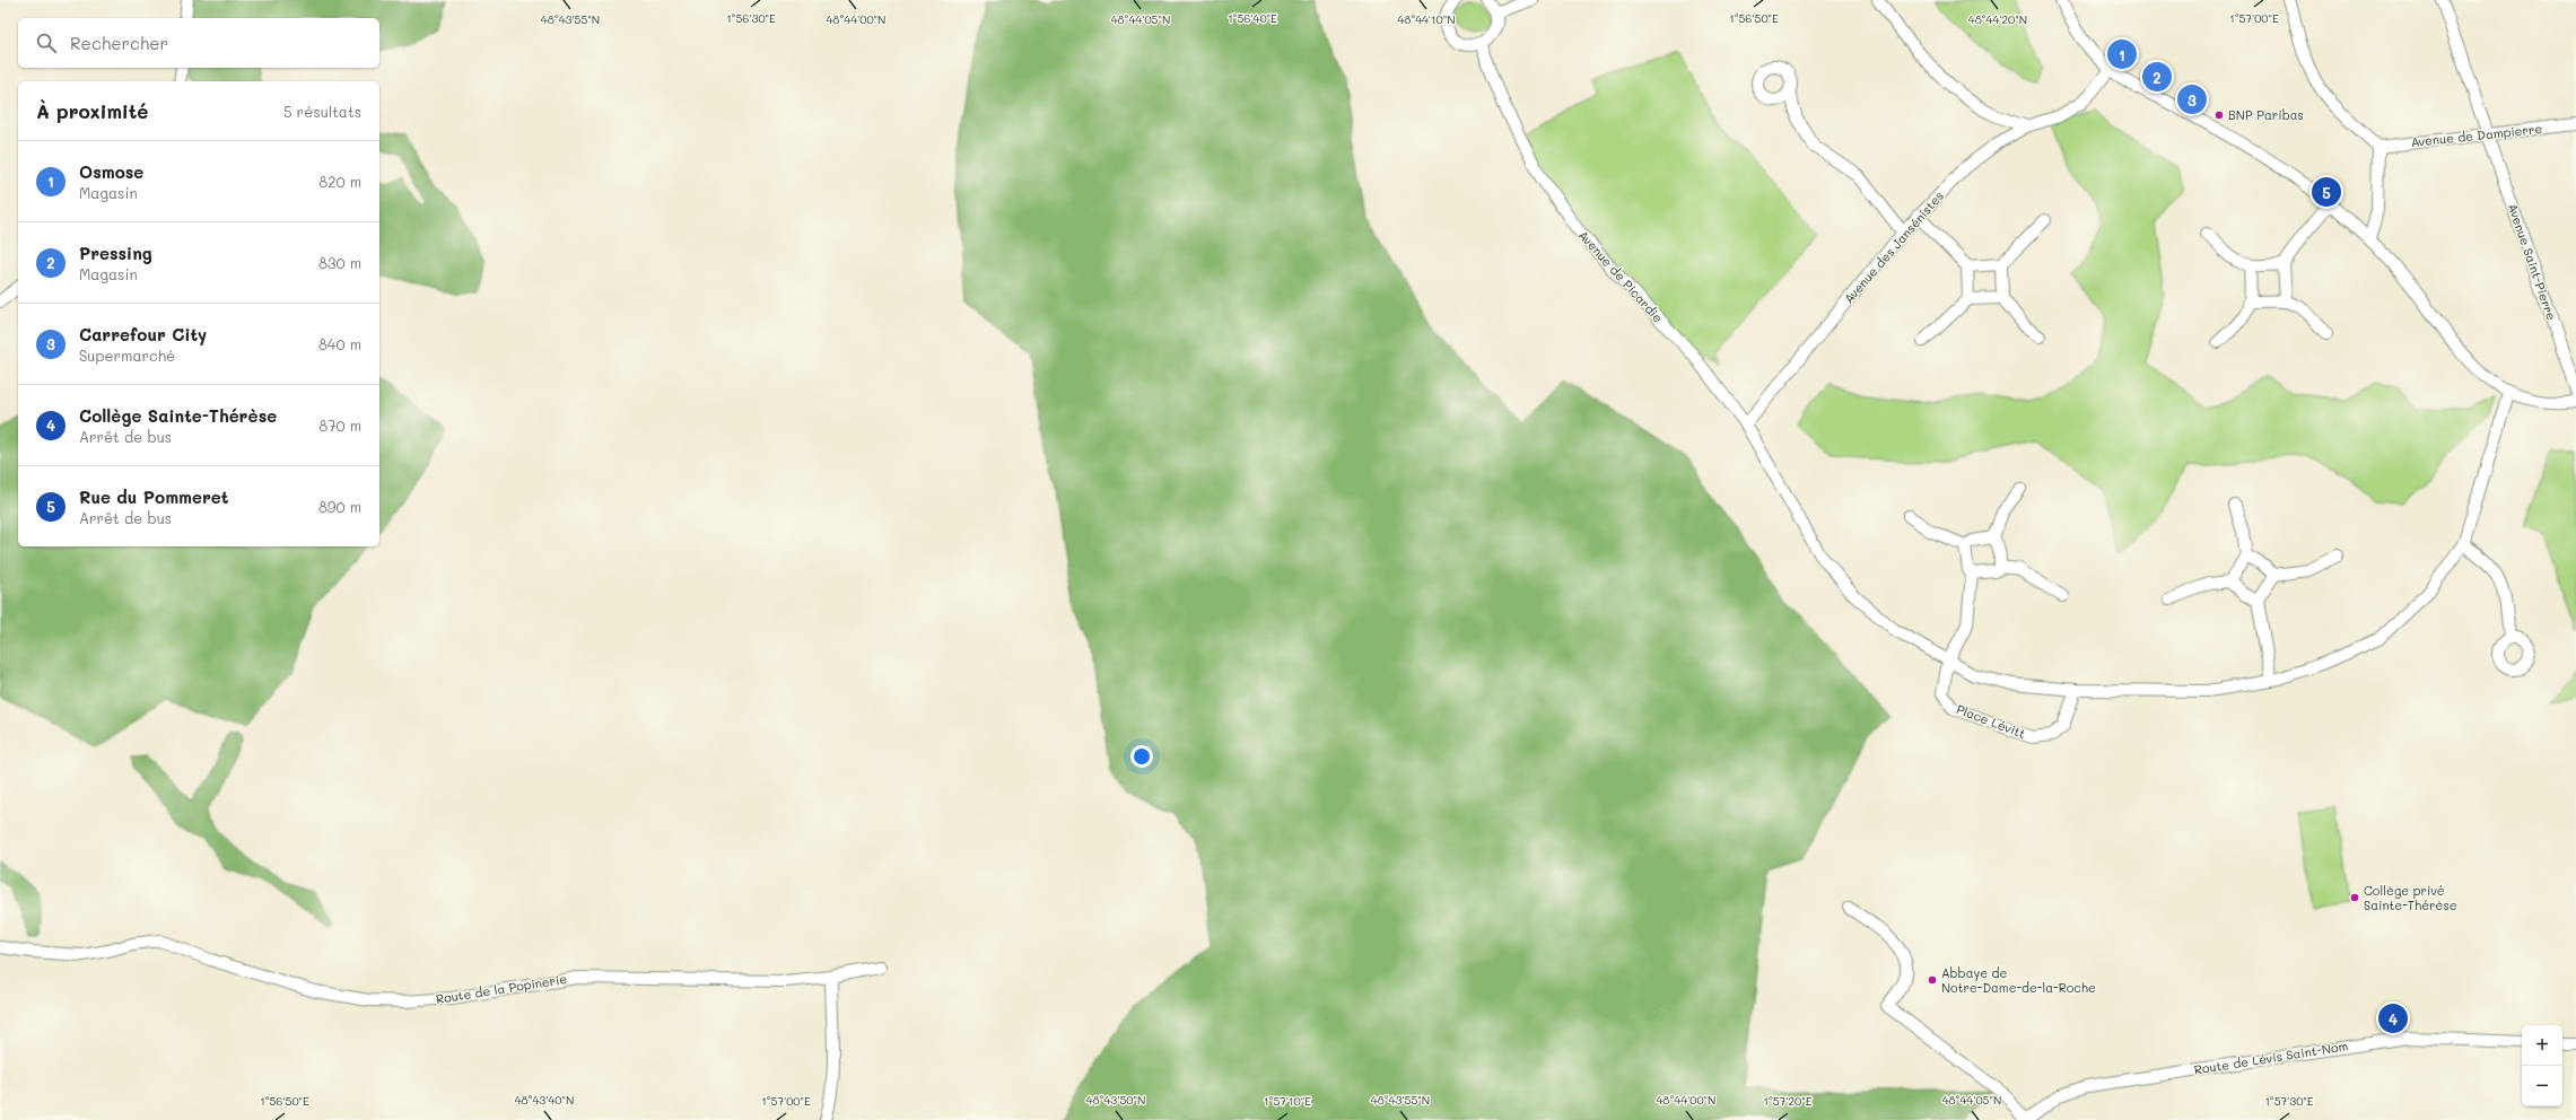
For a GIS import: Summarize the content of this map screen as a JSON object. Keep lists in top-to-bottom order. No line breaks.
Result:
{"streets":{"street":["Avenue de Dampierre","Avenue des Jansénistes","Avenue Saint-Pierre","Avenue de Picardie","Place Lévitt","Route de la Popinerie","Route de Lévis Saint-Nom"]},"crossings":[["Avenue de Dampierre","Avenue Saint-Pierre"],["Avenue des Jansénistes","Avenue de Picardie"],["Avenue de Picardie","Place Lévitt"]],"places":["BNP Paribas","Collège privé Sainte-Thérèse","Abbaye de Notre-Dame-de-la-Roche"],"page":{"search":"Rechercher","pins":["1","2","3","5","4"],"heading":["À proximité","5 résultats"],"list":[{"mark":"1","name":"Osmose","note":"Magasin","value":"820 m"},{"mark":"2","name":"Pressing","note":"Magasin","value":"830 m"},{"mark":"3","name":"Carrefour City","note":"Supermarché","value":"840 m"},{"mark":"4","name":"Collège Sainte-Thérèse","note":"Arrêt de bus","value":"870 m"},{"mark":"5","name":"Rue du Pommeret","note":"Arrêt de bus","value":"890 m"}],"map_buttons":["+","−"]},"coordinates":["1°56'30\"E","1°56'40\"E","1°56'50\"E","1°57'00\"E","48°43'55\"N","48°44'00\"N","48°44'05\"N","48°44'10\"N","48°44'20\"N","48°43'40\"N","48°43'50\"N","1°57'10\"E","1°57'20\"E","1°57'30\"E"]}
